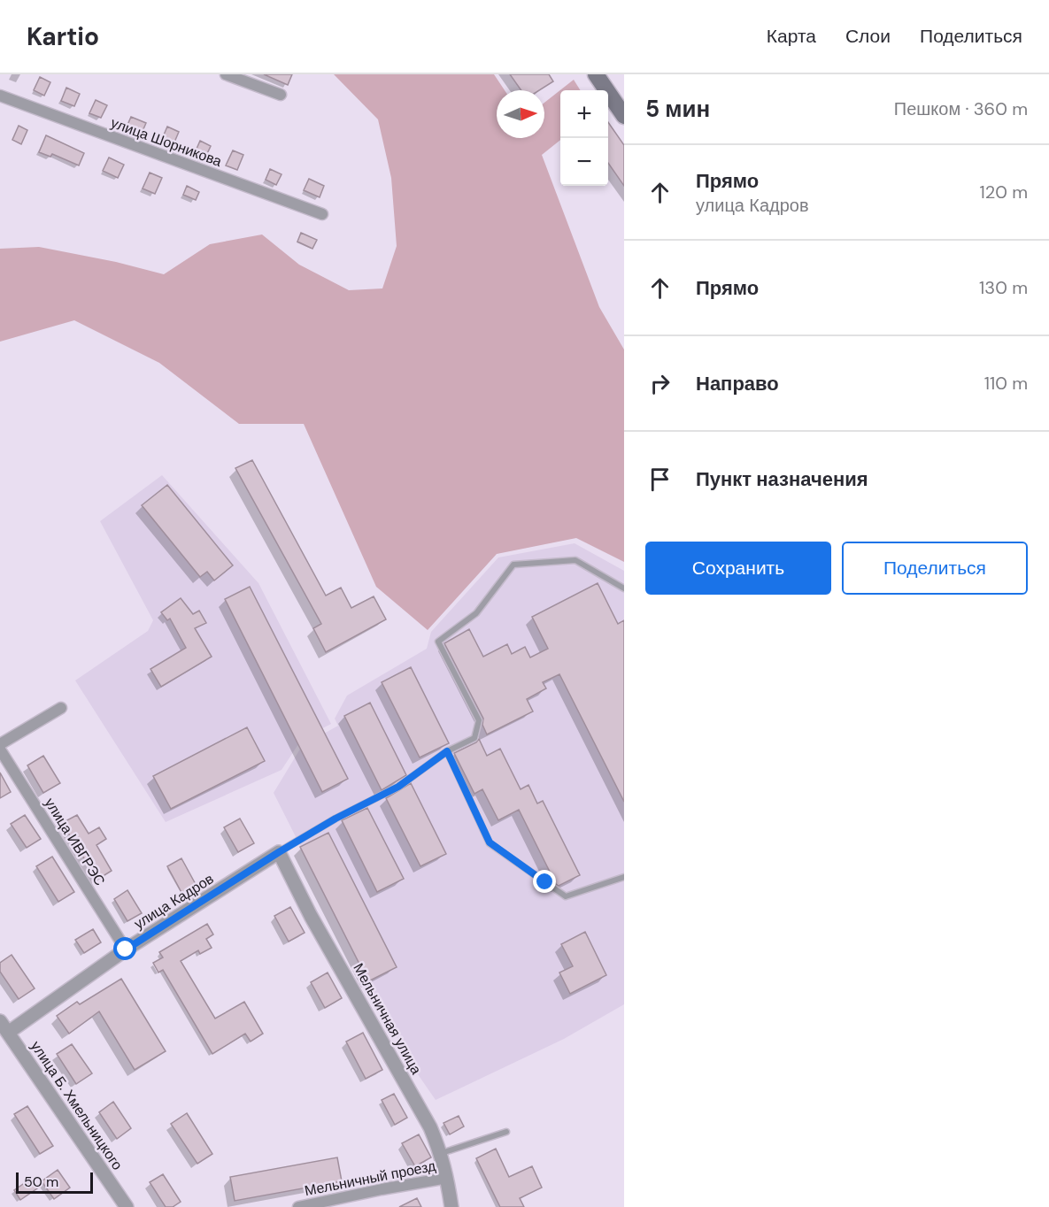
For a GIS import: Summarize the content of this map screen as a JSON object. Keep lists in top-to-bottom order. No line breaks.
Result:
{"streets":{"street":["улица Шорникова","улица ИВГРЭС","улица Кадров","Мельничная улица","улица Б. Хмельницкого","Мельничный проезд"]},"crossings":[["улица ИВГРЭС","улица Кадров"],["улица Кадров","Мельничная улица"],["улица Кадров","улица Б. Хмельницкого"],["Мельничная улица","Мельничный проезд"]],"scale_bar":"50 m","north":"right","page":{"header":"Kartio","nav":["Карта","Слои","Поделиться"],"heading":["5 мин","Пешком · 360 m"],"map_buttons":["+","−"],"list":[["Прямо","улица Кадров","120 m"],["Прямо","130 m"],["Направо","110 m"],"Пункт назначения"],"buttons":["Сохранить","Поделиться"],"scale":"50 m"}}
